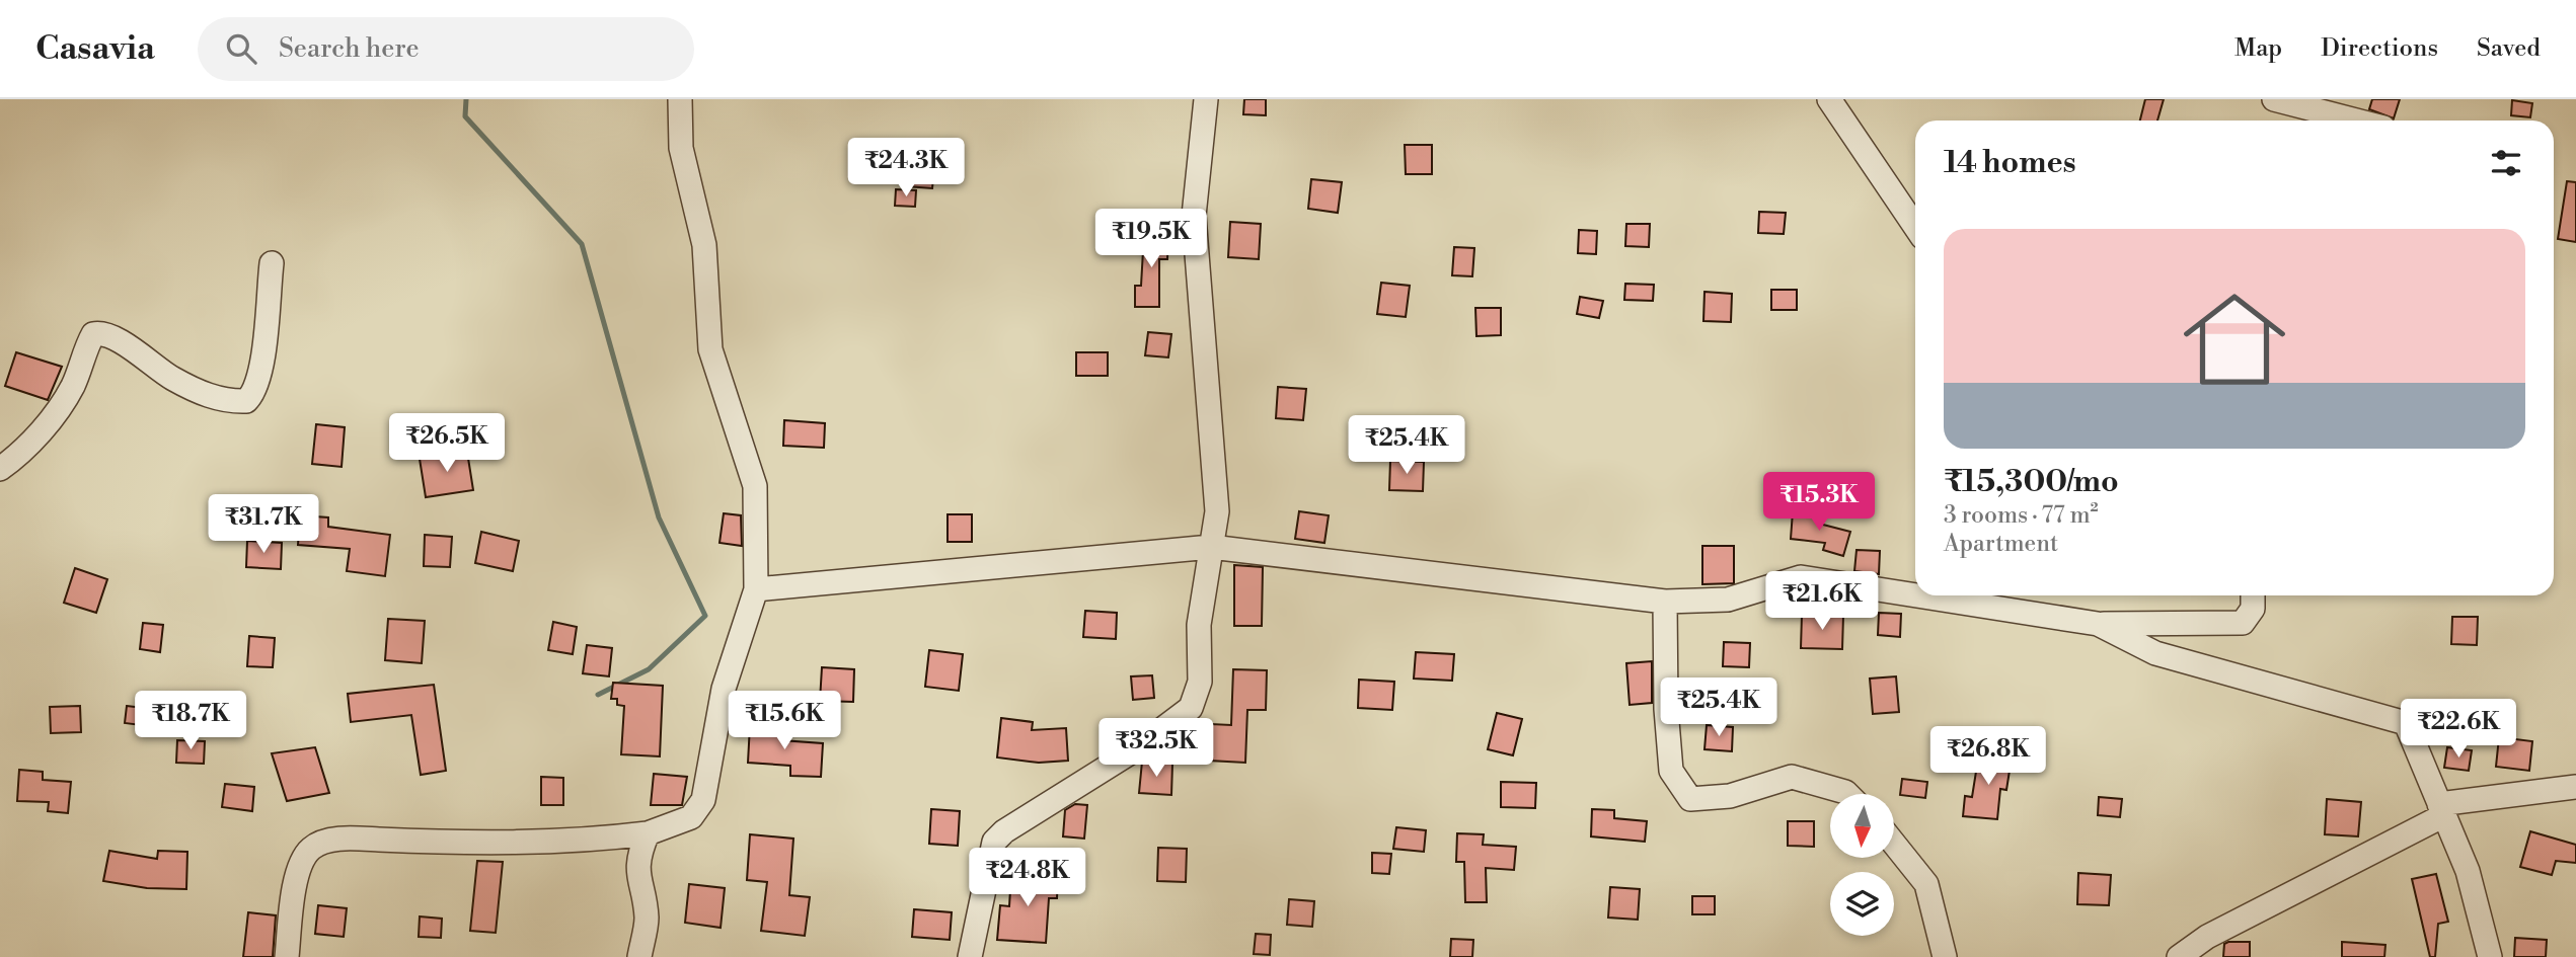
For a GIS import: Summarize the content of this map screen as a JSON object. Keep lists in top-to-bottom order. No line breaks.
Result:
{"north":"bottom","page":{"header":"Casavia","search":"Search here","nav":["Map","Directions","Saved"],"heading":"14 homes","price":["₹24.3K","₹19.5K","₹26.5K","₹25.4K","₹15.3K","₹31.7K","₹21.6K","₹25.4K","₹18.7K","₹15.6K","₹22.6K","₹32.5K","₹26.8K","₹24.8K"],"list":[{"name":"₹15,300/mo","note":"3 rooms · 77 m² · Apartment"}]}}
